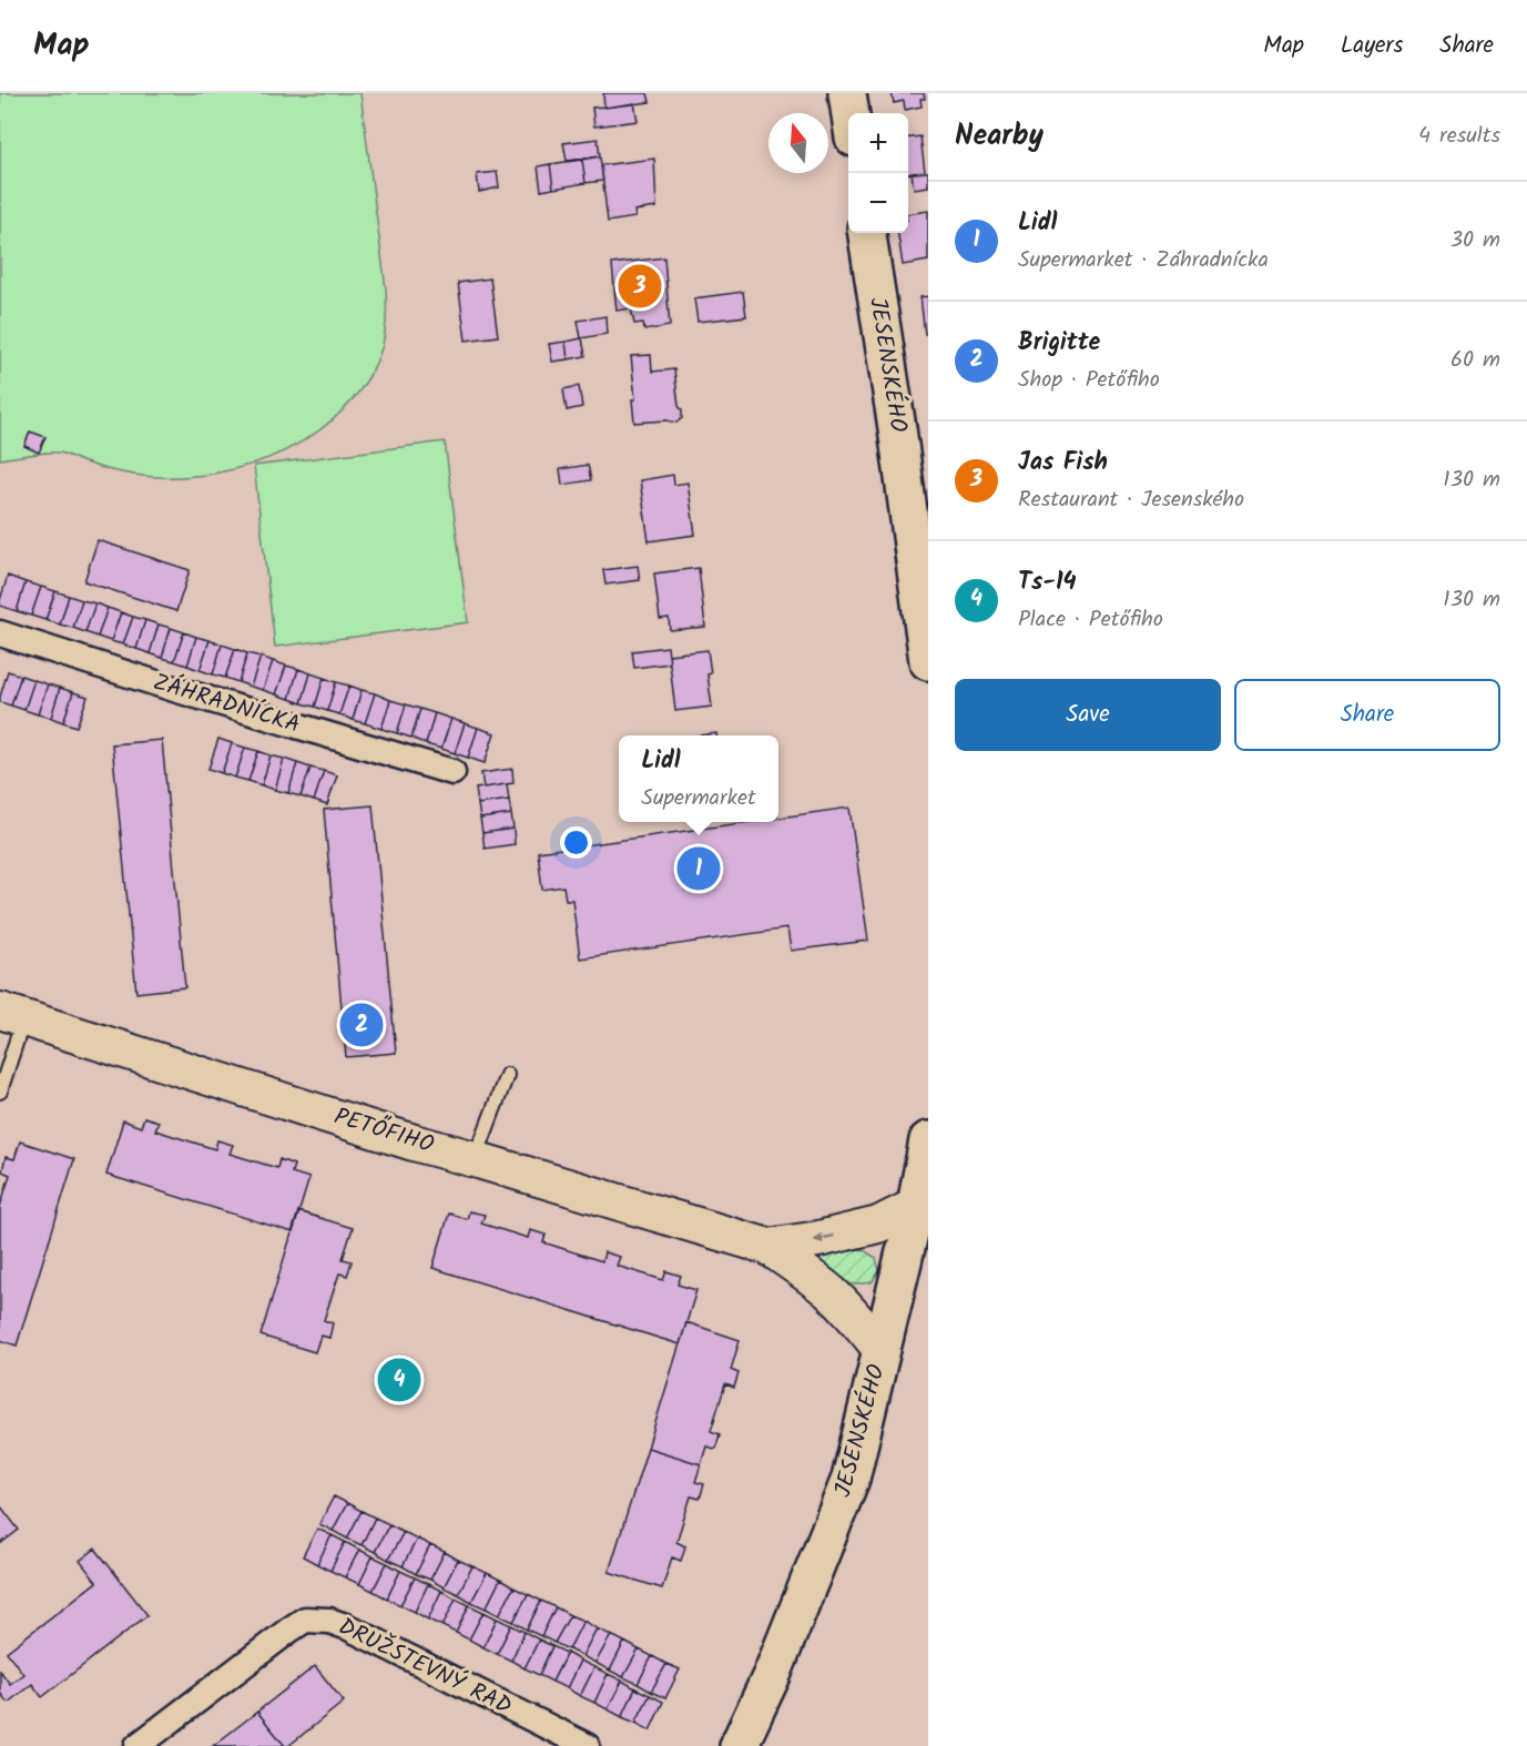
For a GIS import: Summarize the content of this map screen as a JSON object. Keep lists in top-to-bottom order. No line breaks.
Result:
{"streets":{"main road":["JESENSKÉHO"],"street":["ZÁHRADNÍCKA","PETŐFIHO","DRUŽSTEVNÝ RAD"]},"crossings":[["JESENSKÉHO","PETŐFIHO"]],"north":"top","page":{"header":"Map","nav":["Map","Layers","Share"],"heading":["Nearby","4 results"],"map_buttons":["+","−"],"list":[{"mark":"1","name":"Lidl","note":"Supermarket · Záhradnícka","value":"30 m"},{"mark":"2","name":"Brigitte","note":"Shop · Petőfiho","value":"60 m"},{"mark":"3","name":"Jas Fish","note":"Restaurant · Jesenského","value":"130 m"},{"mark":"4","name":"Ts-14","note":"Place · Petőfiho","value":"130 m"}],"pins":["3","1","2","4"],"buttons":["Save","Share"],"popup":["Lidl","Supermarket"]}}
